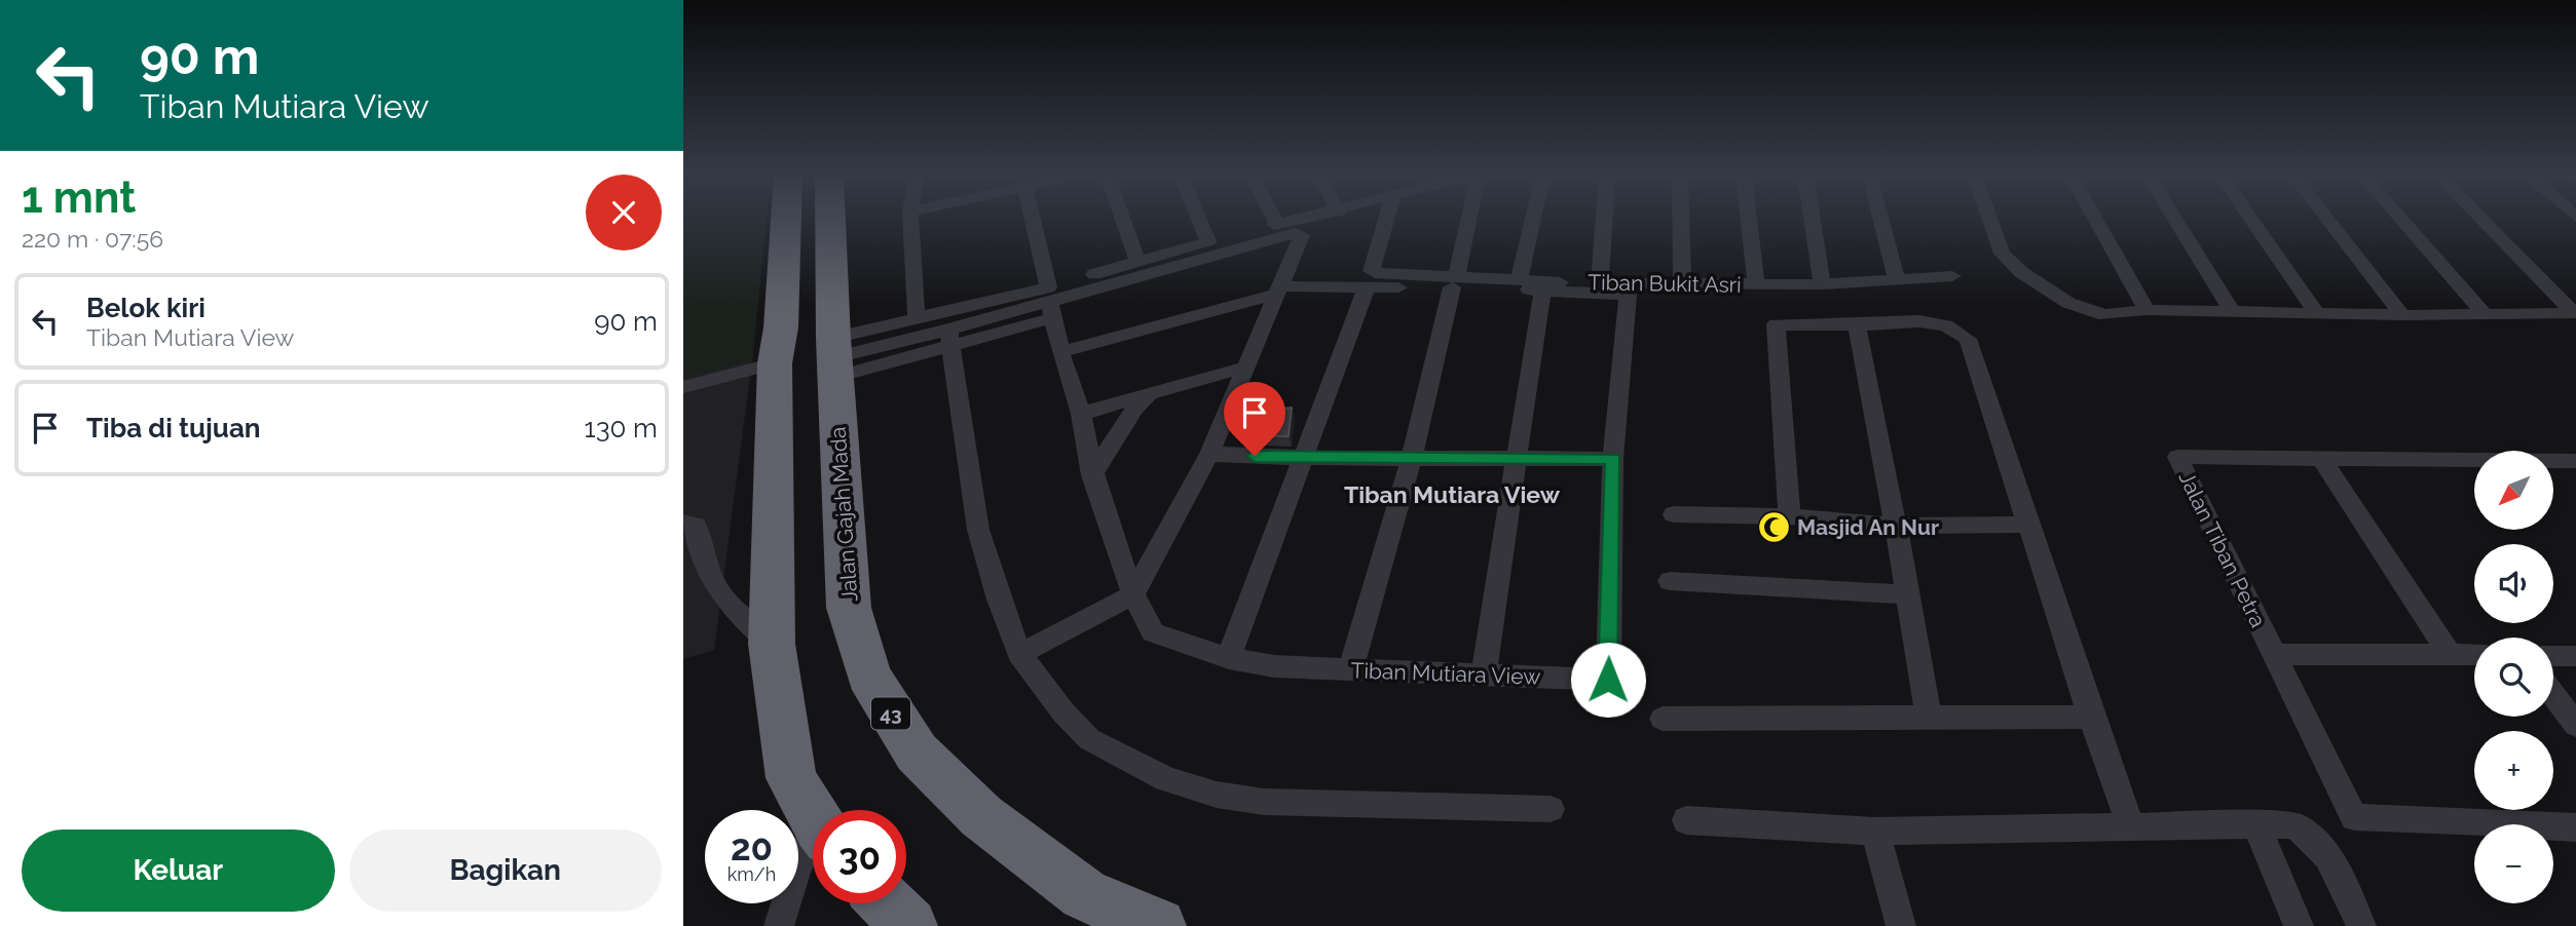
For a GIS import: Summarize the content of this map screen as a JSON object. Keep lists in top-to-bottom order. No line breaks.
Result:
{"streets":{"highway":["Jalan Gajah Mada","43"],"street":["Tiban Bukit Asri","Jalan Tiban Petra","Tiban Mutiara View"]},"crossings":[["Tiban Bukit Asri","Tiban Mutiara View"]],"districts":["Tiban Mutiara View"],"places":{"mosque":["Masjid An Nur"]},"north":"bottom left","page":{"turn":["90 m","Tiban Mutiara View"],"heading":["1 mnt","220 m · 07:56"],"list":[{"name":"Belok kiri","note":"Tiban Mutiara View","value":"90 m"},{"name":"Tiba di tujuan","value":"130 m"}],"map_buttons":["+","−"],"speed":"20 km/h","limit":"30","buttons":["Keluar","Bagikan"]}}
